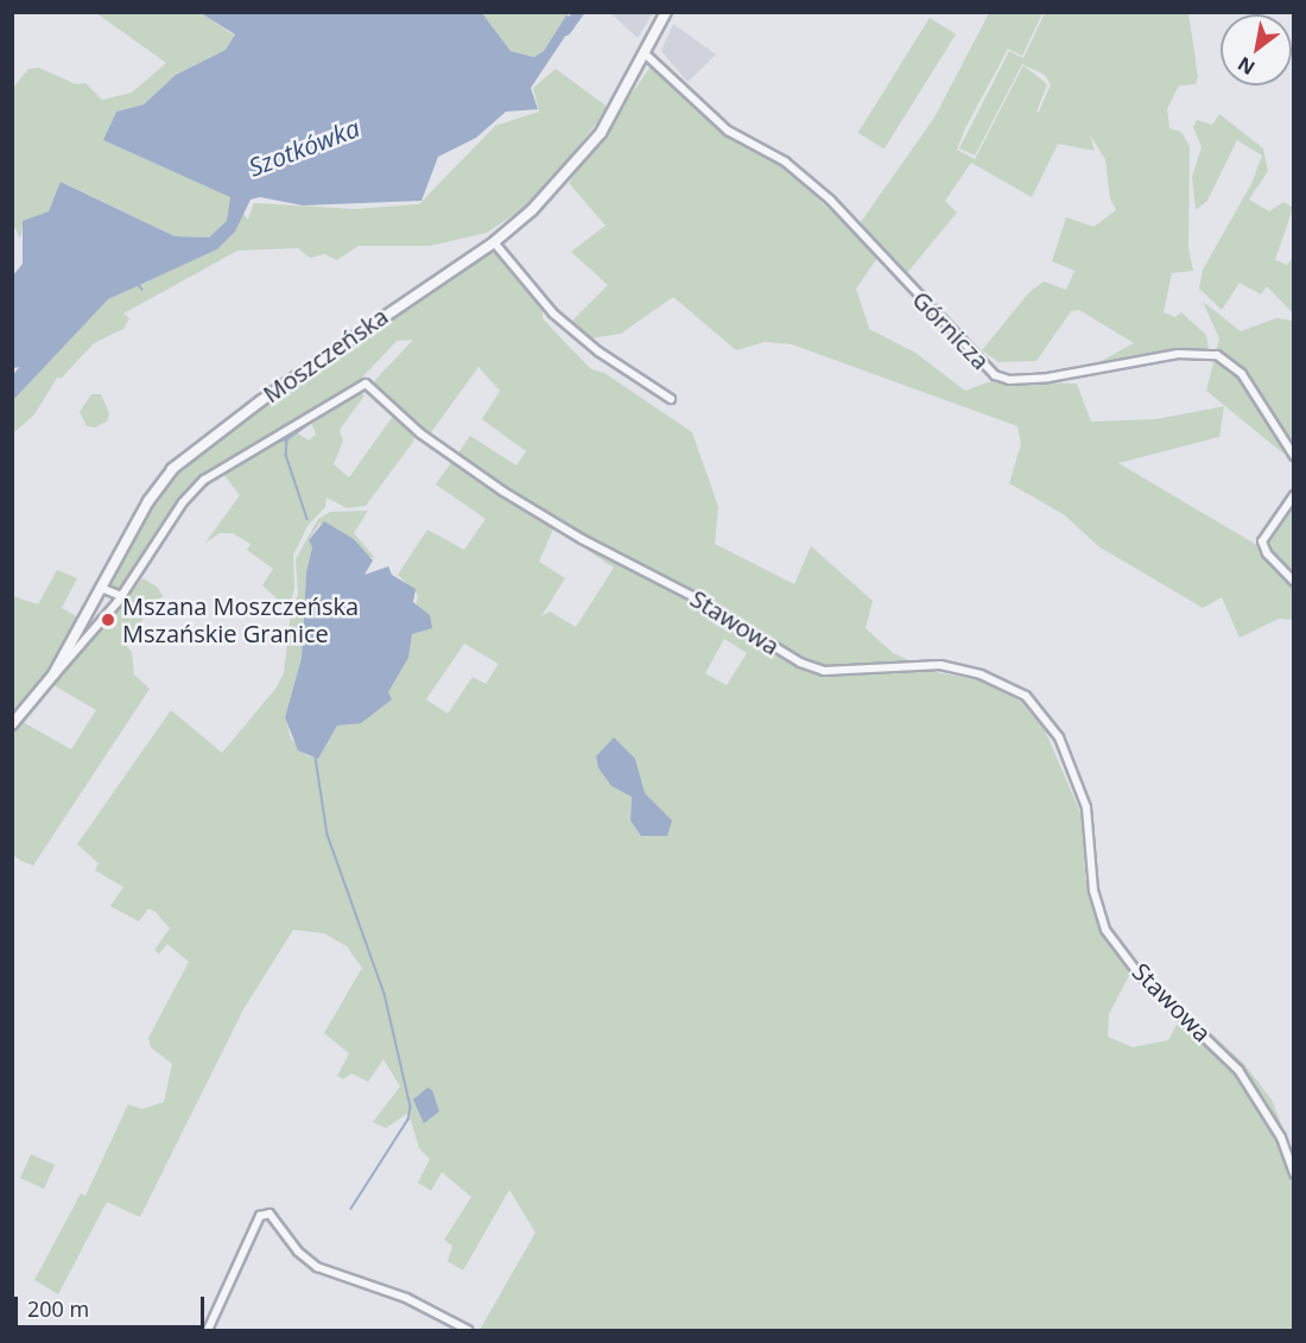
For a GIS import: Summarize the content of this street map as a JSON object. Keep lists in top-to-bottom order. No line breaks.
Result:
{"streets":{"street":["Górnicza","Moszczeńska","Stawowa"]},"crossings":[["Górnicza","Moszczeńska"],["Moszczeńska","Stawowa"]],"water":["Szotkówka"],"places":["Mszana Moszczeńska Mszańskie Granice"],"scale_bar":"200 m","north":"bottom left"}
